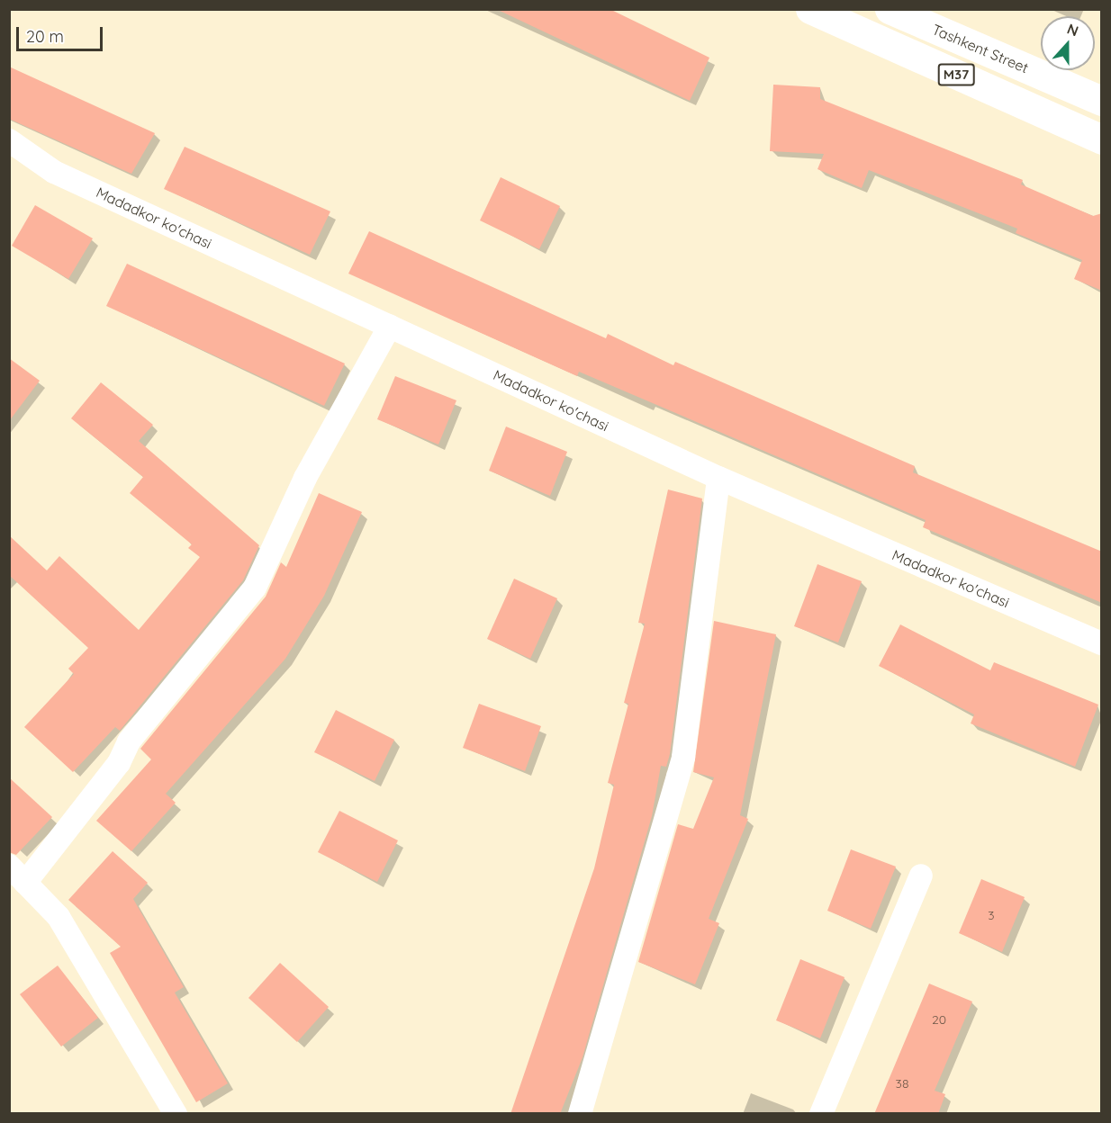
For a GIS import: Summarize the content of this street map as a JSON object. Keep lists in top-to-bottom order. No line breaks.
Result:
{"streets":{"highway":["Tashkent Street","M37"],"street":["Madadkor ko'chasi"]},"house_numbers":["3","20","38"],"scale_bar":"20 m","north":"top"}
